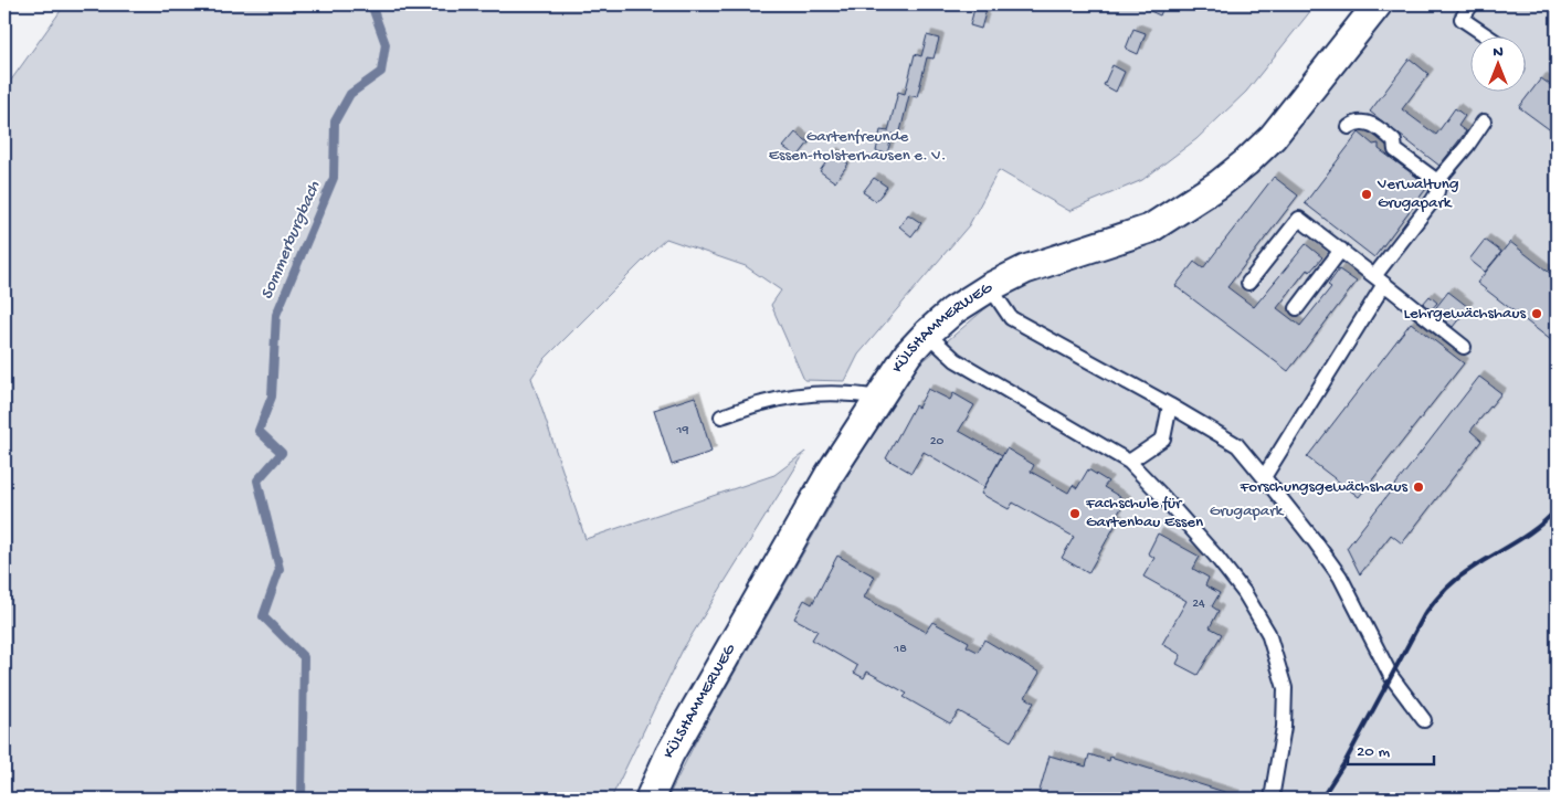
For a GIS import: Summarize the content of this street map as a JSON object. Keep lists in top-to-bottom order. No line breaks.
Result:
{"streets":{"street":["KÜLSHAMMERWEG"]},"water":["Sommerburgbach"],"parks":["Gartenfreunde Essen-Holsterhausen e. V.","Grugapark"],"places":["Verwaltung Grugapark","Lehrgewächshaus","Forschungsgewächshaus","Fachschule für Gartenbau Essen"],"house_numbers":["19","20","24","18"],"scale_bar":"20 m","north":"top"}
